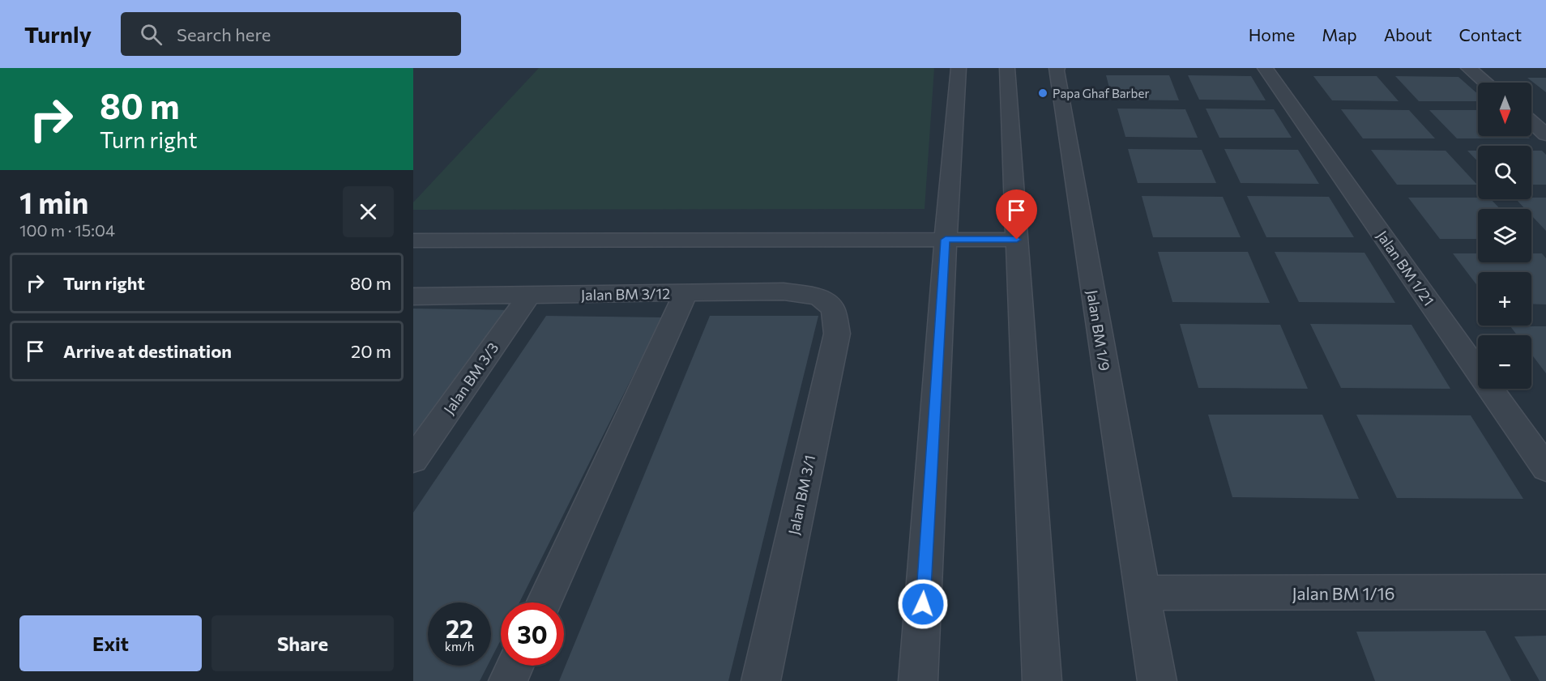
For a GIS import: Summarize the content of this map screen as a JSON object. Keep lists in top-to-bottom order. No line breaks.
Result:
{"streets":{"street":["Jalan BM 1/21","Jalan BM 3/12","Jalan BM 1/9","Jalan BM 3/3","Jalan BM 3/1","Jalan BM 1/16"]},"crossings":[["Jalan BM 3/12","Jalan BM 3/3"],["Jalan BM 3/12","Jalan BM 3/1"],["Jalan BM 1/9","Jalan BM 1/16"]],"places":["Papa Ghaf Barber"],"north":"bottom","page":{"header":"Turnly","search":"Search here","nav":["Home","Map","About","Contact"],"turn":["80 m","Turn right"],"map_buttons":["+","−"],"heading":["1 min","100 m · 15:04"],"list":[{"name":"Turn right","value":"80 m"},{"name":"Arrive at destination","value":"20 m"}],"speed":"22 km/h","limit":"30","buttons":["Exit","Share"]}}
